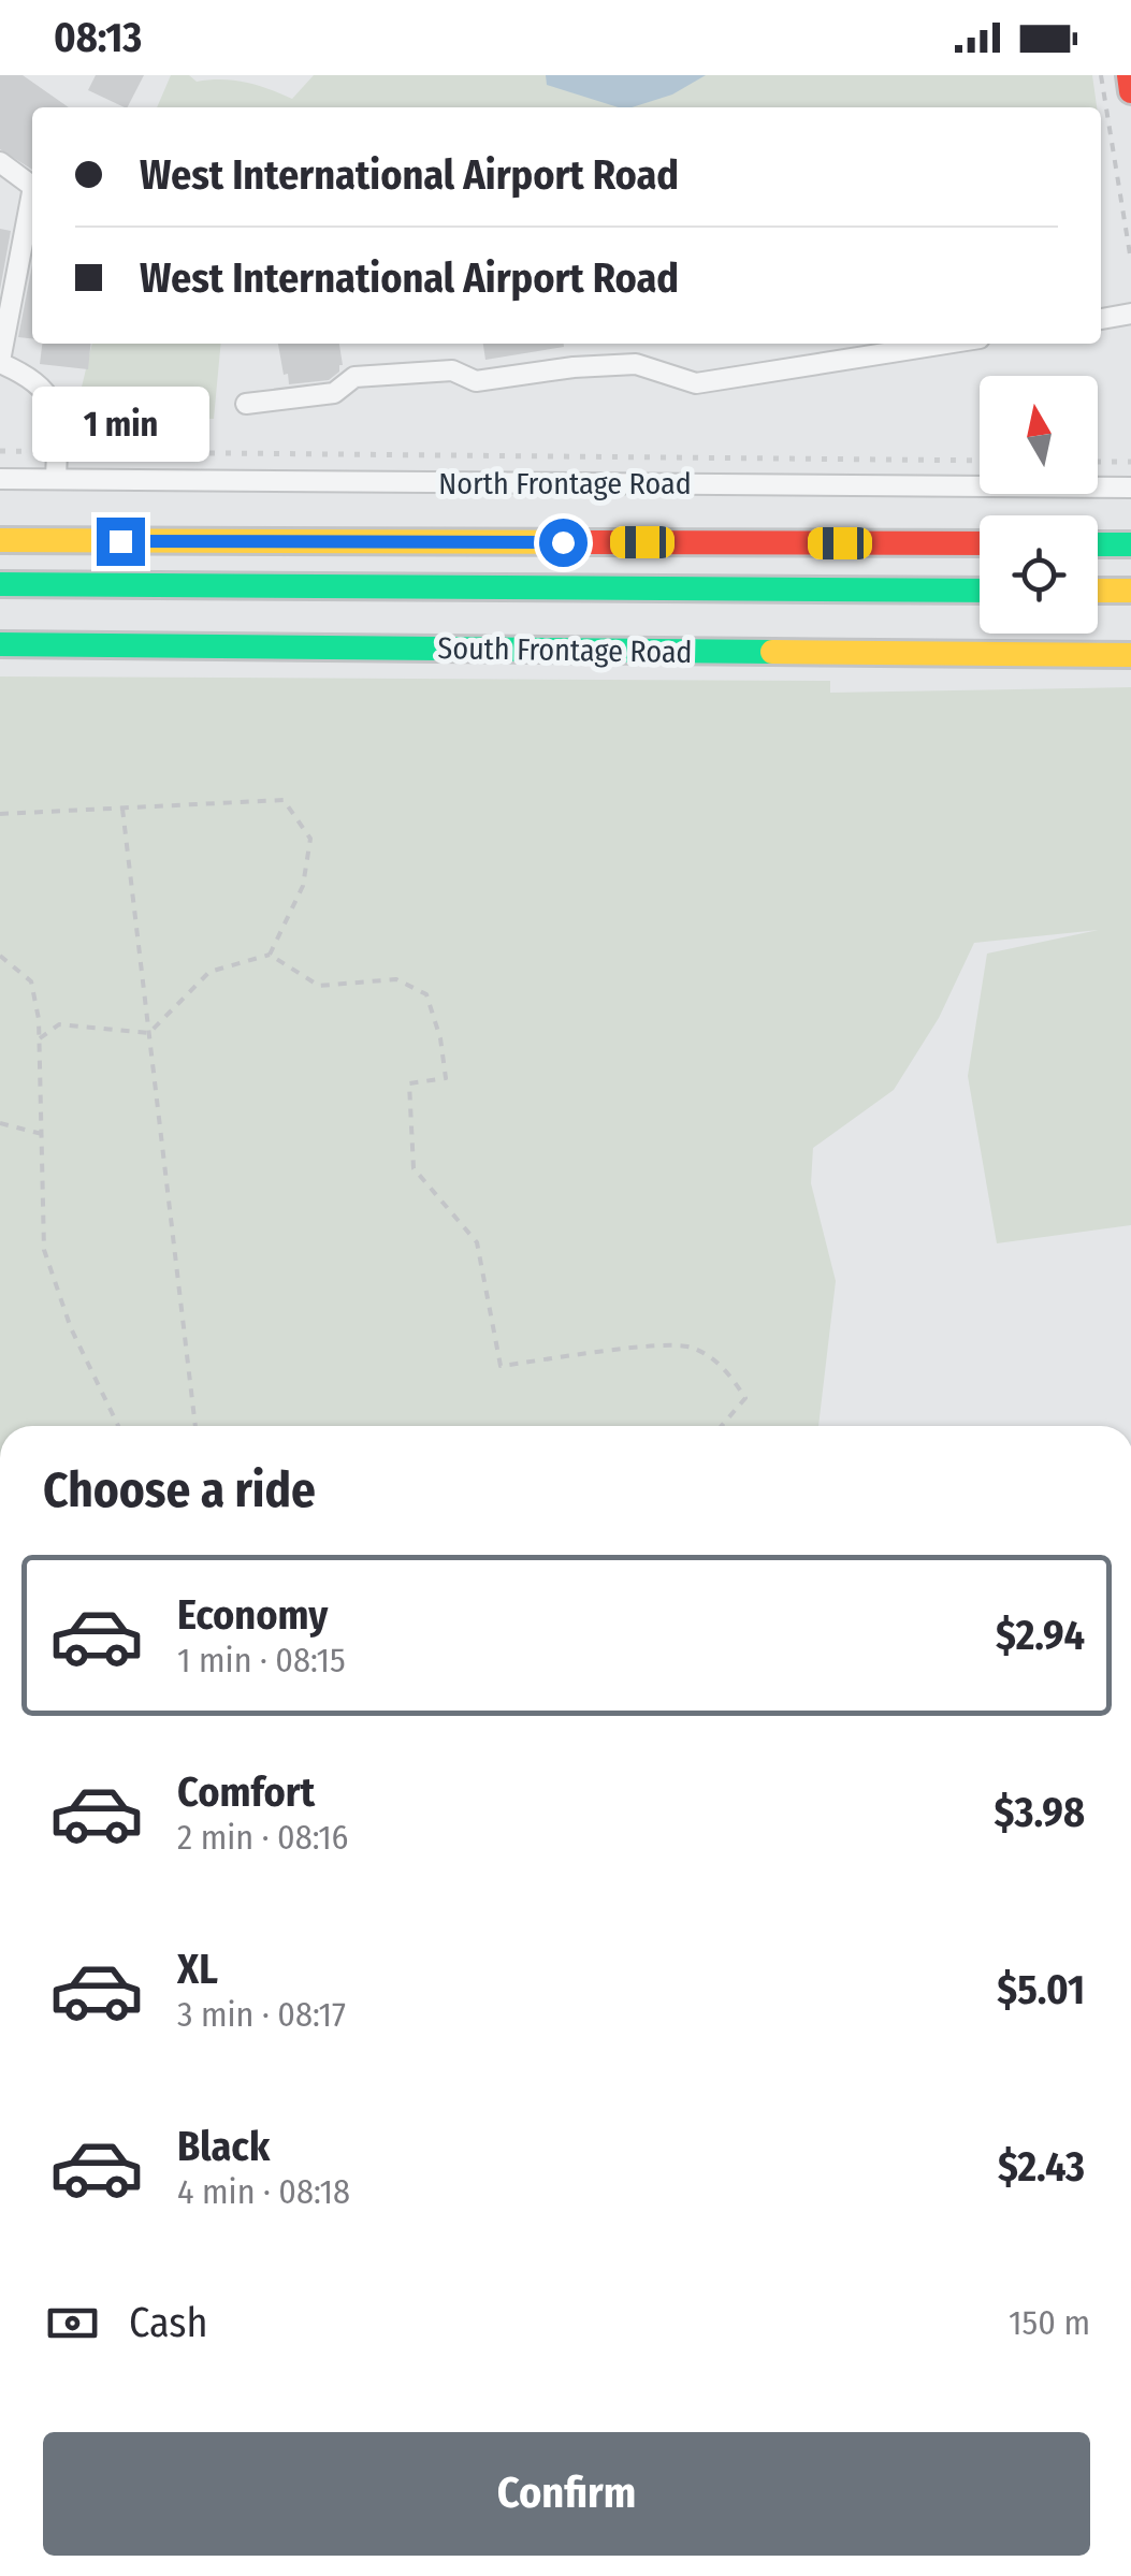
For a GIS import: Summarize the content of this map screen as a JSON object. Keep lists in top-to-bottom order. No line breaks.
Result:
{"streets":{"main road":["South Frontage Road"],"street":["North Frontage Road"]},"north":"top","page":{"status":"08:13","banner":["West International Airport Road","West International Airport Road"],"bubble":"1 min","heading":"Choose a ride","list":[{"name":"Economy","note":"1 min · 08:15","value":"$2.94"},{"name":"Comfort","note":"2 min · 08:16","value":"$3.98"},{"name":"XL","note":"3 min · 08:17","value":"$5.01"},{"name":"Black","note":"4 min · 08:18","value":"$2.43"}],"pay":["Cash","150 m"],"buttons":"Confirm"}}
